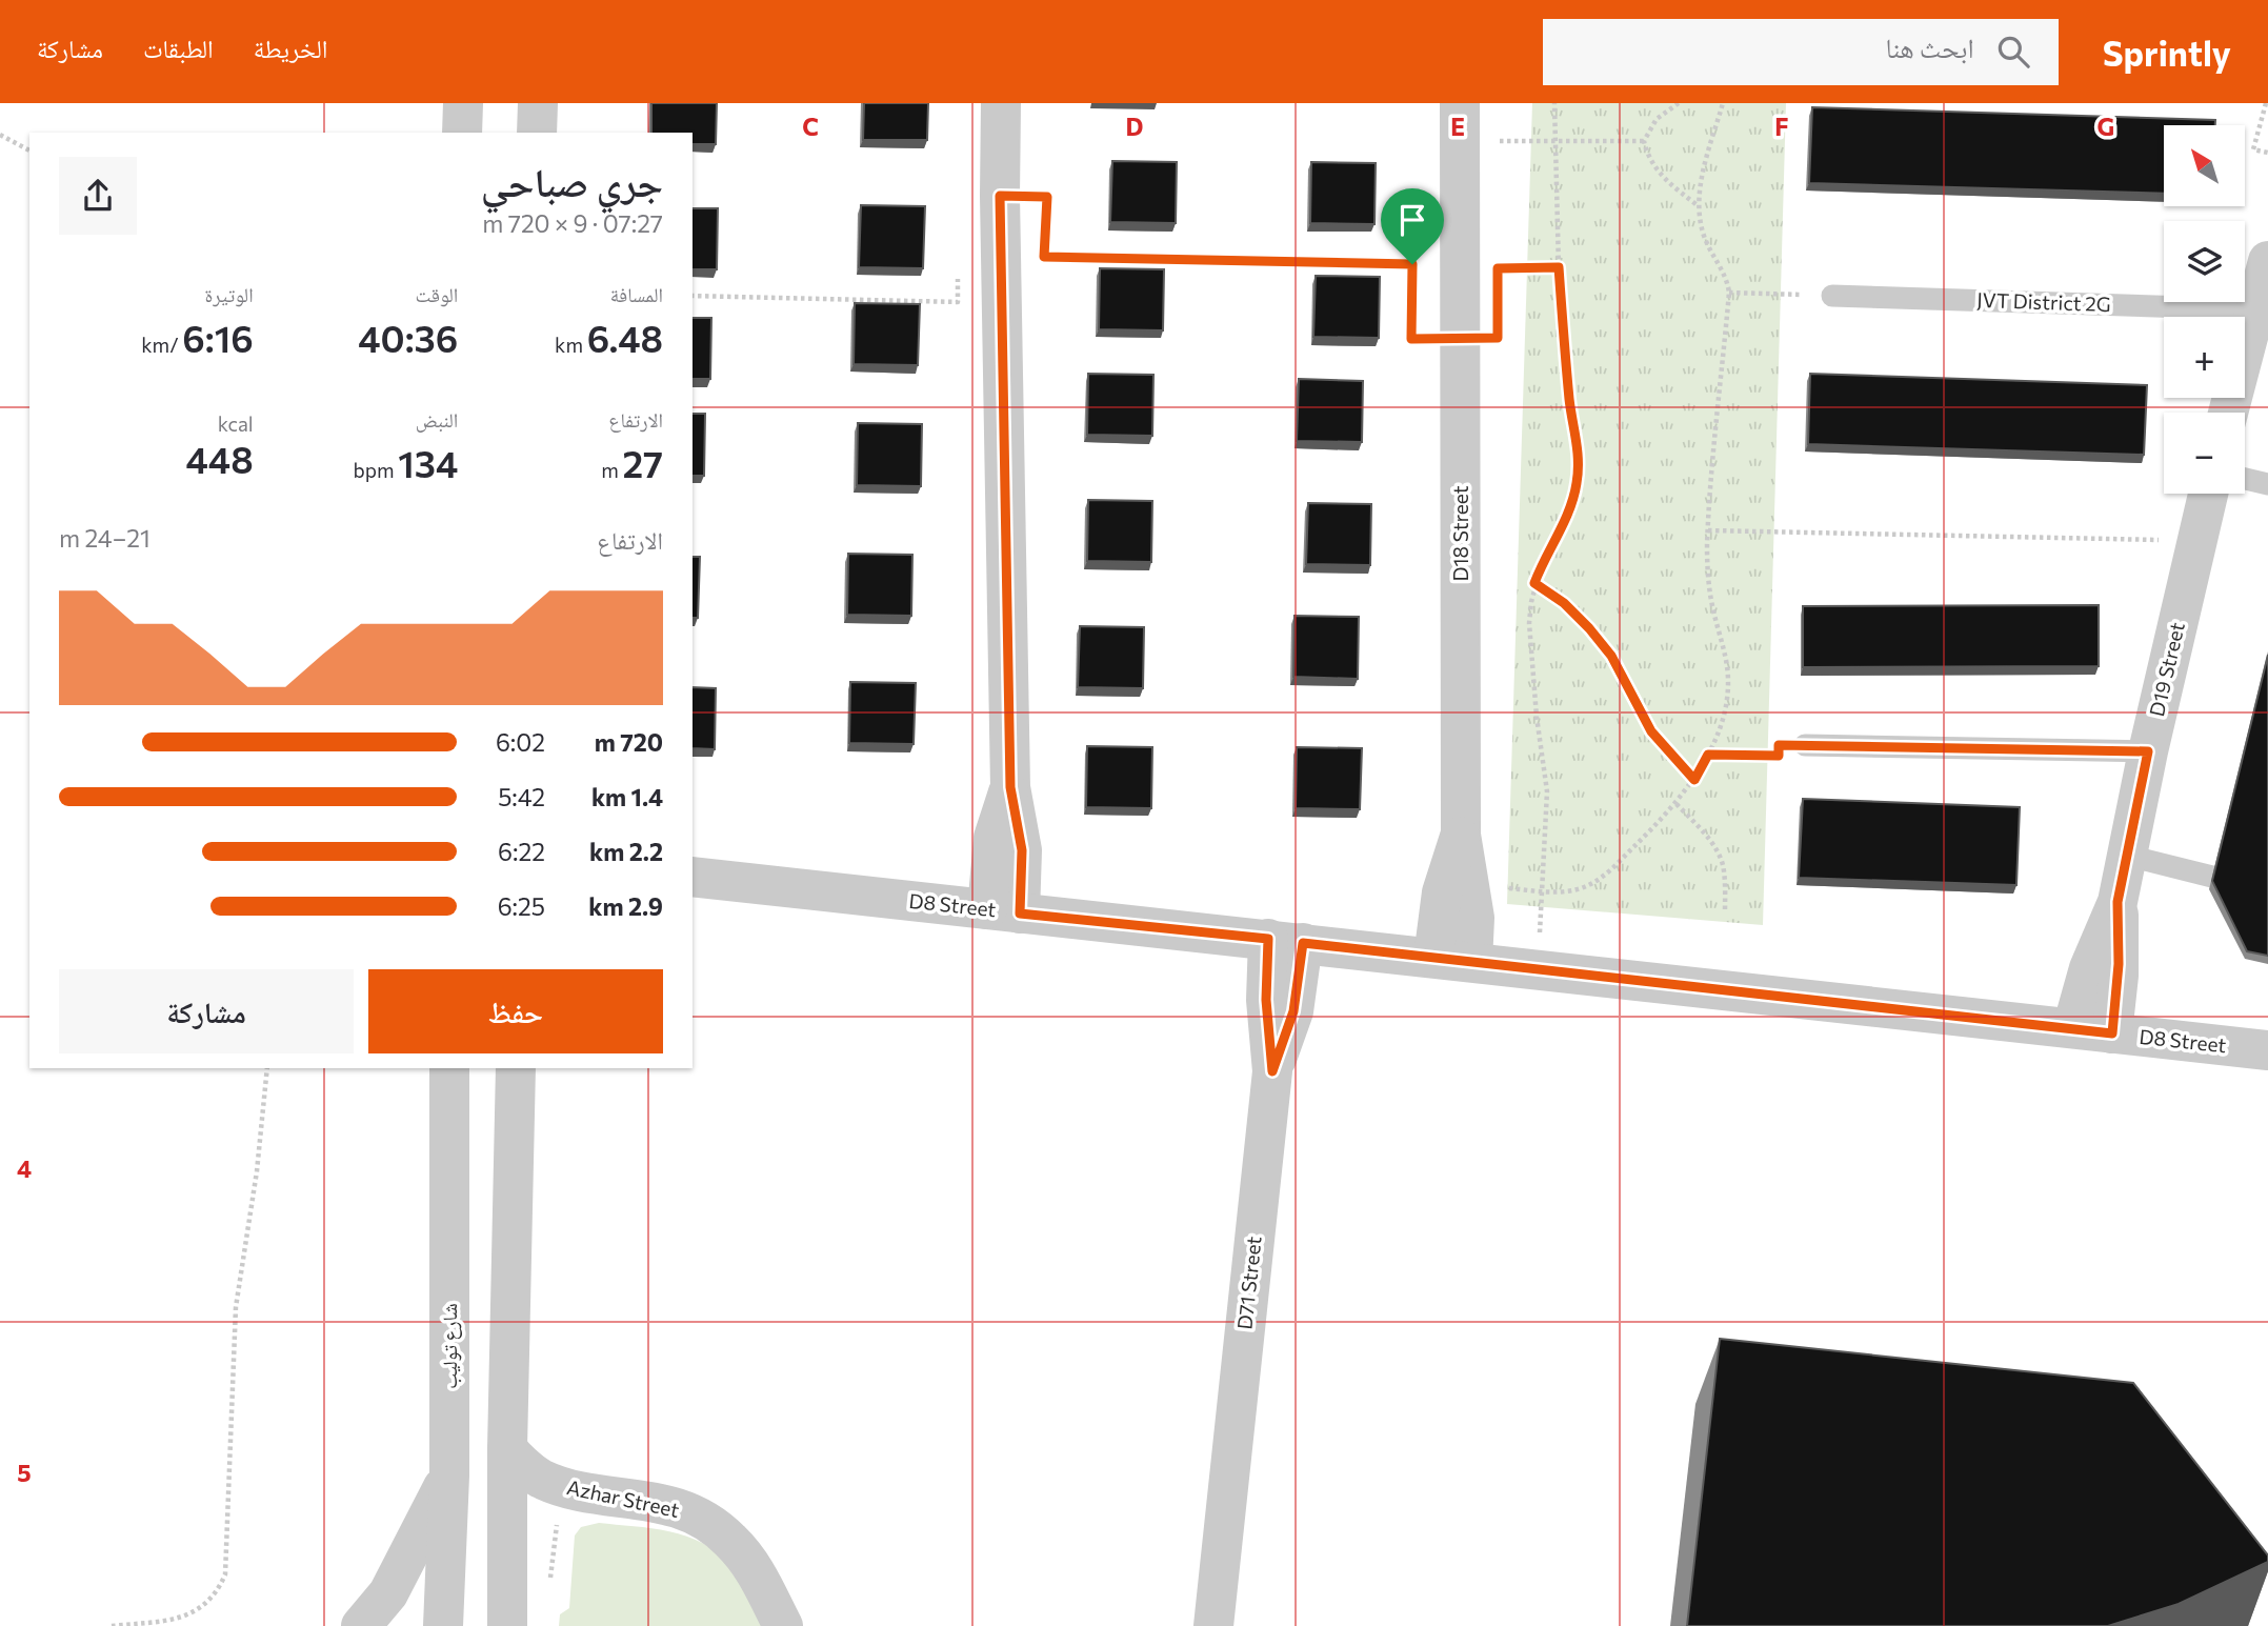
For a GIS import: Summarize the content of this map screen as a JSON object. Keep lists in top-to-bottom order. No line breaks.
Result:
{"streets":{"street":["D18 Street","D19 Street","D8 Street","D71 Street","شارع توليب","Azhar Street"],"lane":["JVT District 2G"]},"crossings":[["D18 Street","D8 Street"],["D19 Street","D8 Street"],["D8 Street","D71 Street"]],"north":"top left","page":{"header":"Sprintly","search":"ابحث هنا","nav":["الخريطة","الطبقات","مشاركة"],"map_buttons":["+","−"],"heading":["جري صباحي","07:27 · 9 × 720 m"],"stats":[["المسافة","6.48 km"],["الوقت","40:36"],["الوتيرة","6:16 /km"],["الارتفاع","27 m"],["النبض","134 bpm"],["kcal","448"]],"chart":["الارتفاع","21–24 m"],"list":[{"name":"720 m","note":"6:02"},{"name":"1.4 km","note":"5:42"},{"name":"2.2 km","note":"6:22"},{"name":"2.9 km","note":"6:25"}],"buttons":["حفظ","مشاركة"]},"grid":{"columns":["C","D","E","F","G"],"rows":["4","5"]}}
